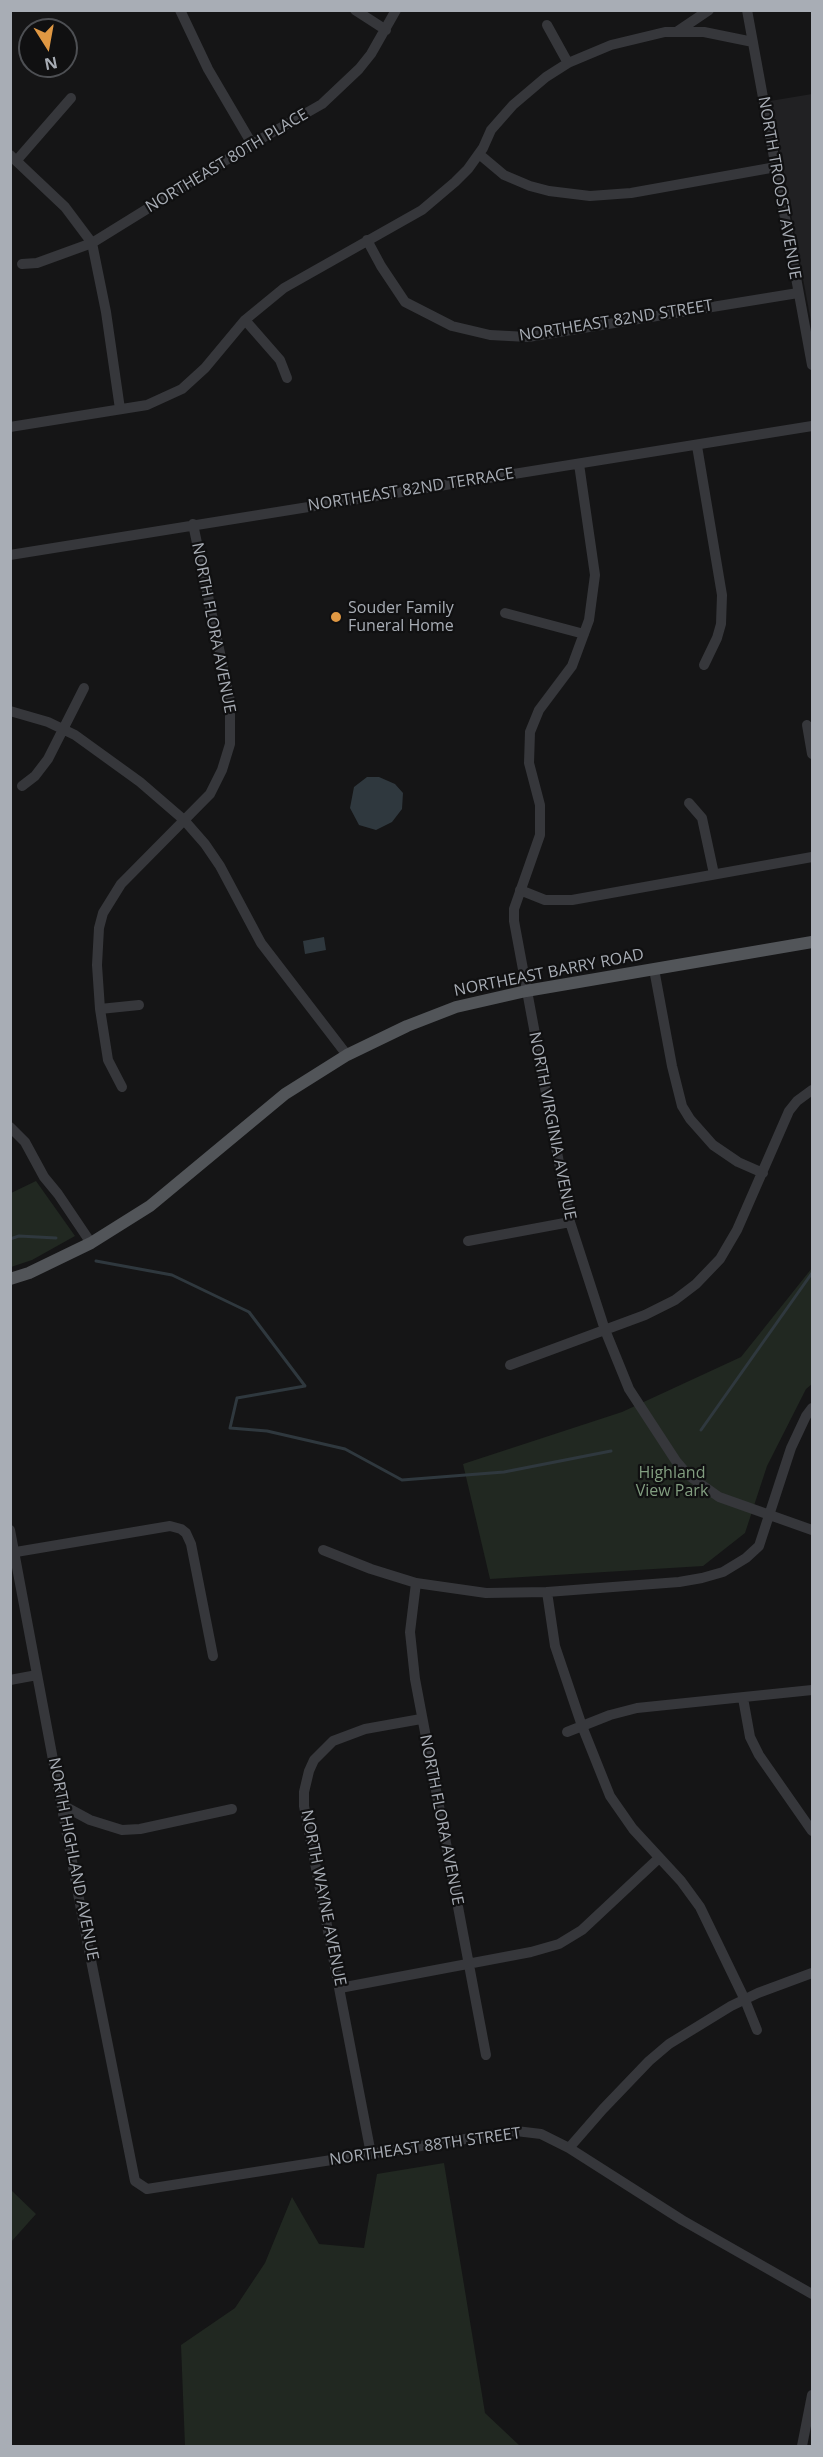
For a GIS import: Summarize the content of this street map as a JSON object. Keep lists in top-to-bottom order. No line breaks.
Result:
{"streets":{"main road":["NORTHEAST BARRY ROAD"],"street":["NORTHEAST 80TH PLACE","NORTH TROOST AVENUE","NORTHEAST 82ND STREET","NORTHEAST 82ND TERRACE","NORTH FLORA AVENUE","NORTH VIRGINIA AVENUE","NORTH HIGHLAND AVENUE","NORTH WAYNE AVENUE","NORTHEAST 88TH STREET"]},"crossings":[["NORTH TROOST AVENUE","NORTHEAST 82ND STREET"],["NORTHEAST 82ND TERRACE","NORTH FLORA AVENUE"],["NORTHEAST 82ND TERRACE","NORTH VIRGINIA AVENUE"],["NORTH FLORA AVENUE","NORTH WAYNE AVENUE"],["NORTHEAST BARRY ROAD","NORTH VIRGINIA AVENUE"],["NORTH HIGHLAND AVENUE","NORTHEAST 88TH STREET"],["NORTH WAYNE AVENUE","NORTHEAST 88TH STREET"]],"parks":["Highland View Park"],"places":["Souder Family Funeral Home"],"north":"bottom"}
